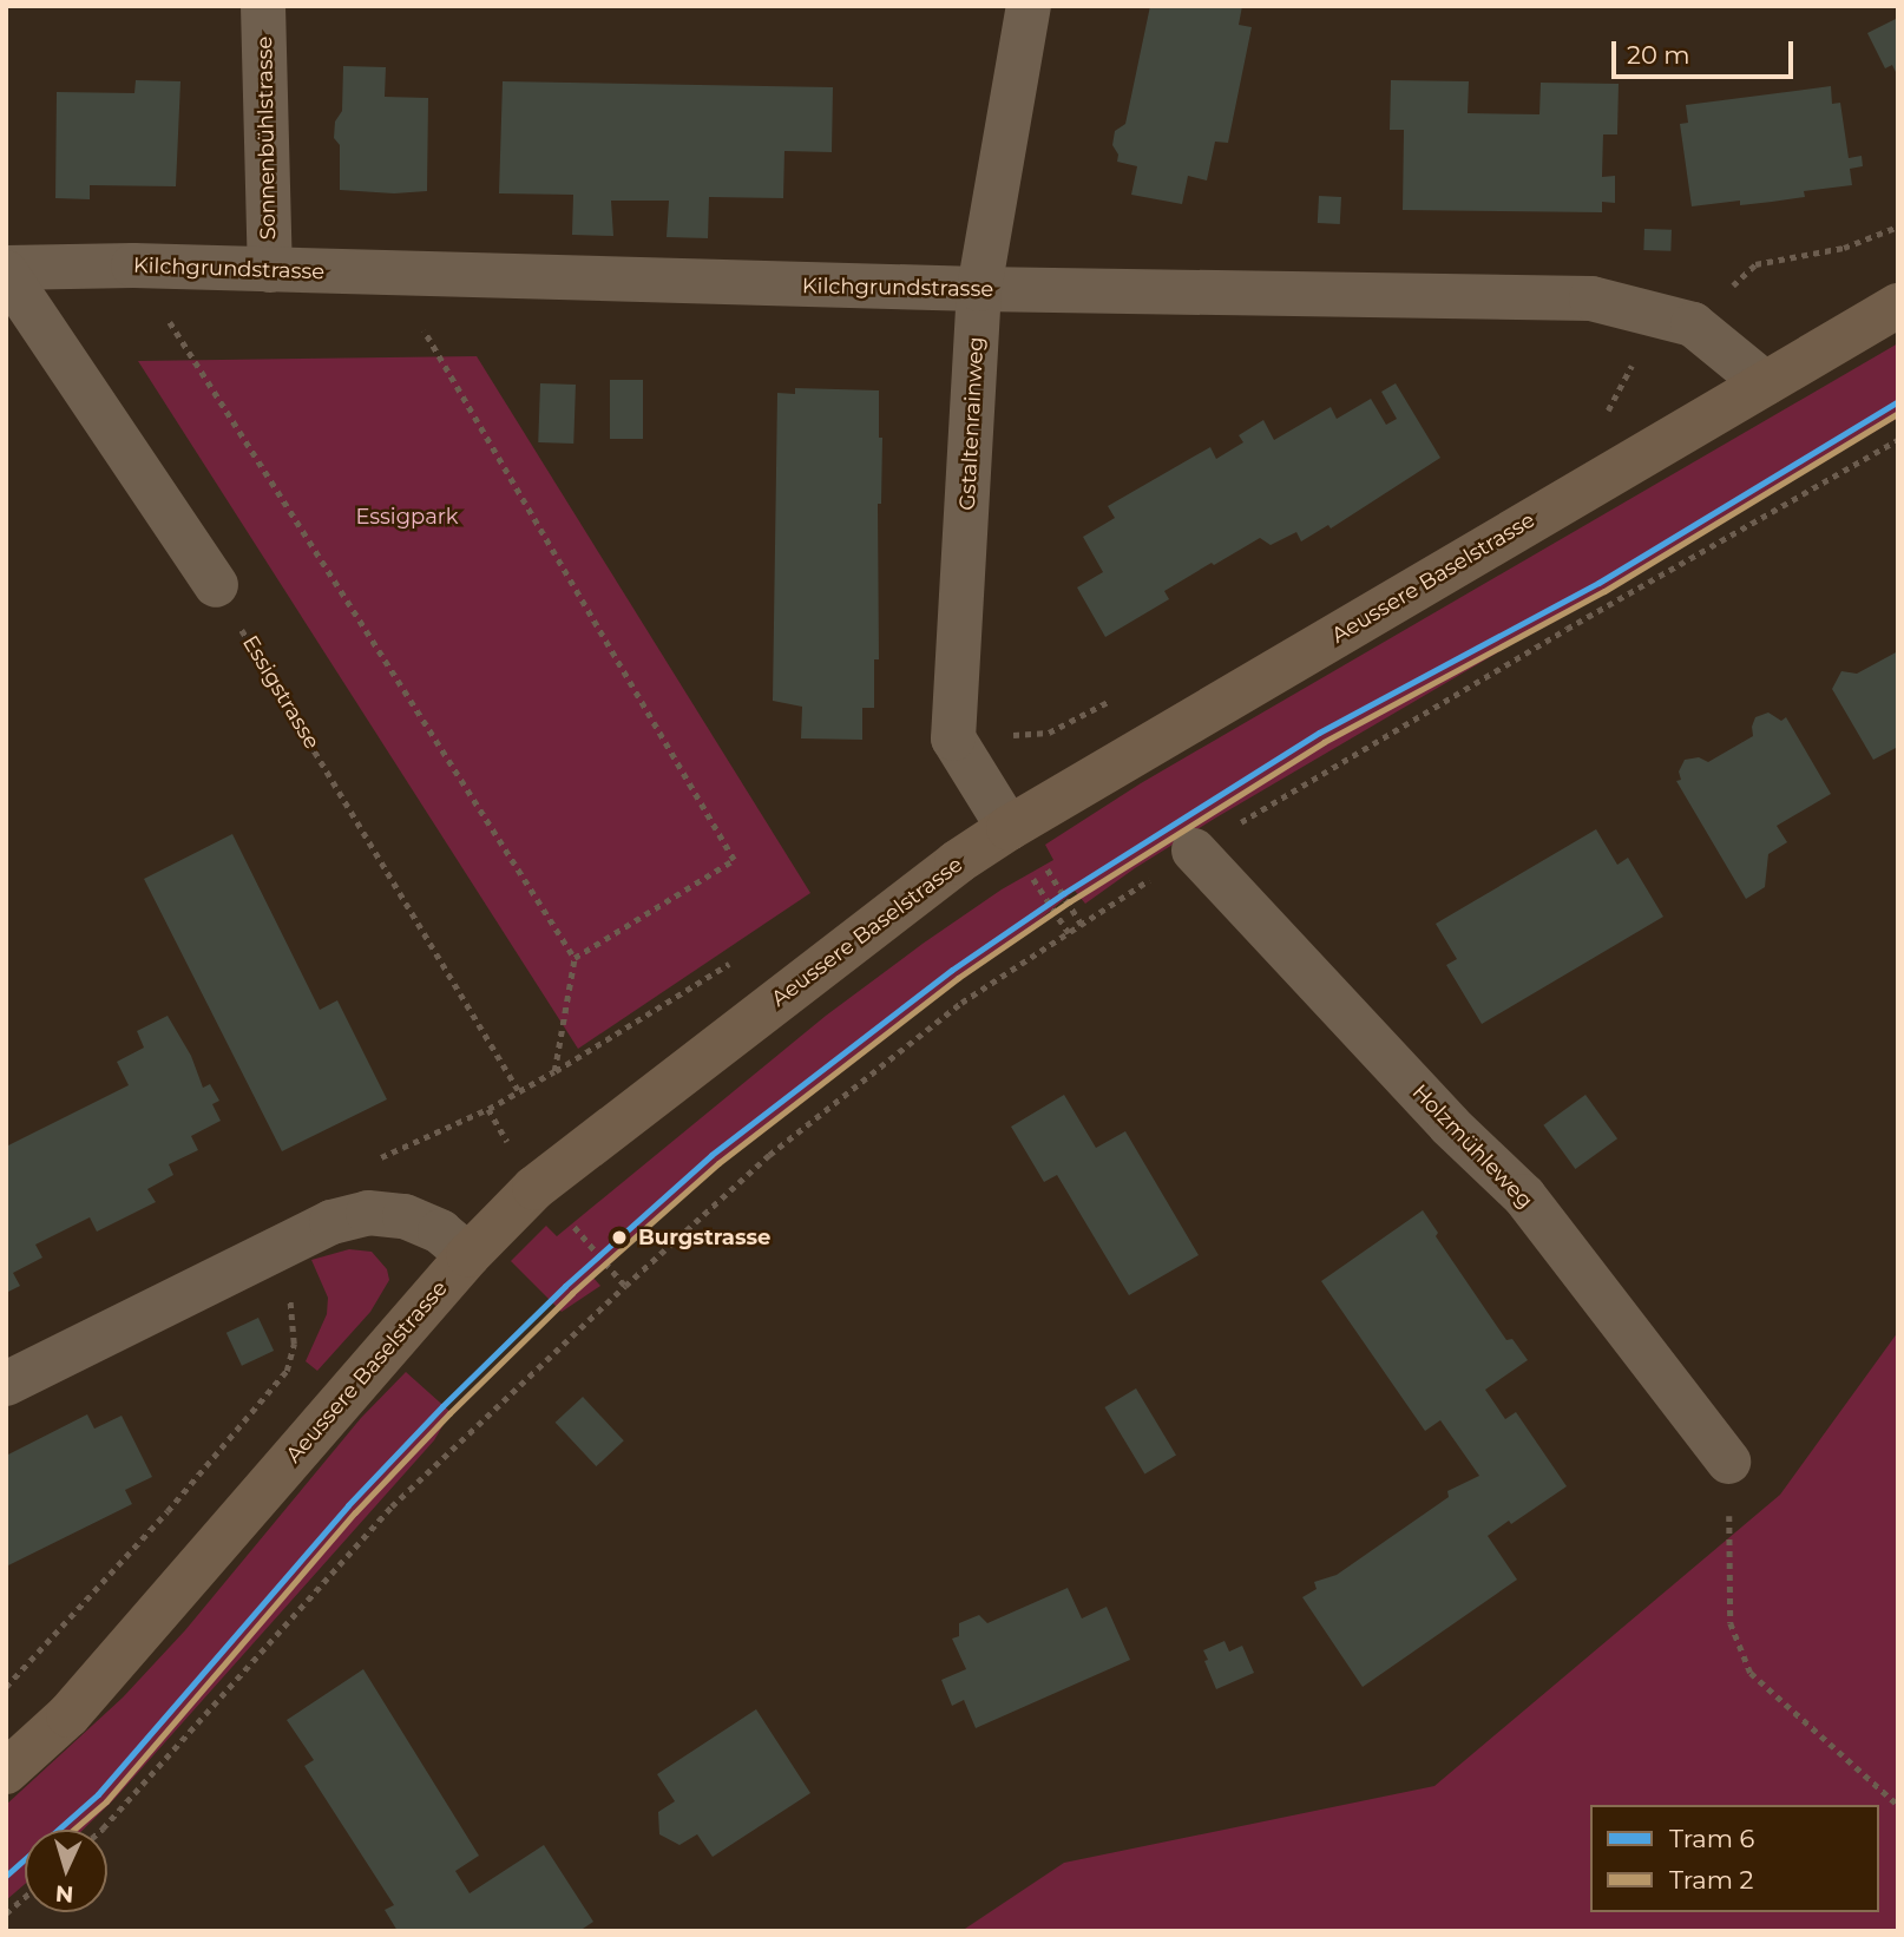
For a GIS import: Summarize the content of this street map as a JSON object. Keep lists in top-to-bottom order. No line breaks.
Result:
{"streets":{"main road":["Aeussere Baselstrasse"],"street":["Sonnenbühlstrasse","Kilchgrundstrasse","Gstaltenrainweg","Holzmühleweg"],"path":["Essigstrasse"]},"crossings":[["Sonnenbühlstrasse","Kilchgrundstrasse"],["Kilchgrundstrasse","Gstaltenrainweg"],["Kilchgrundstrasse","Aeussere Baselstrasse"]],"parks":["Essigpark"],"places":["Burgstrasse"],"lines":["tram line 6","tram line 2"],"legend":["Tram 6","Tram 2"],"scale_bar":"20 m","north":"bottom"}
